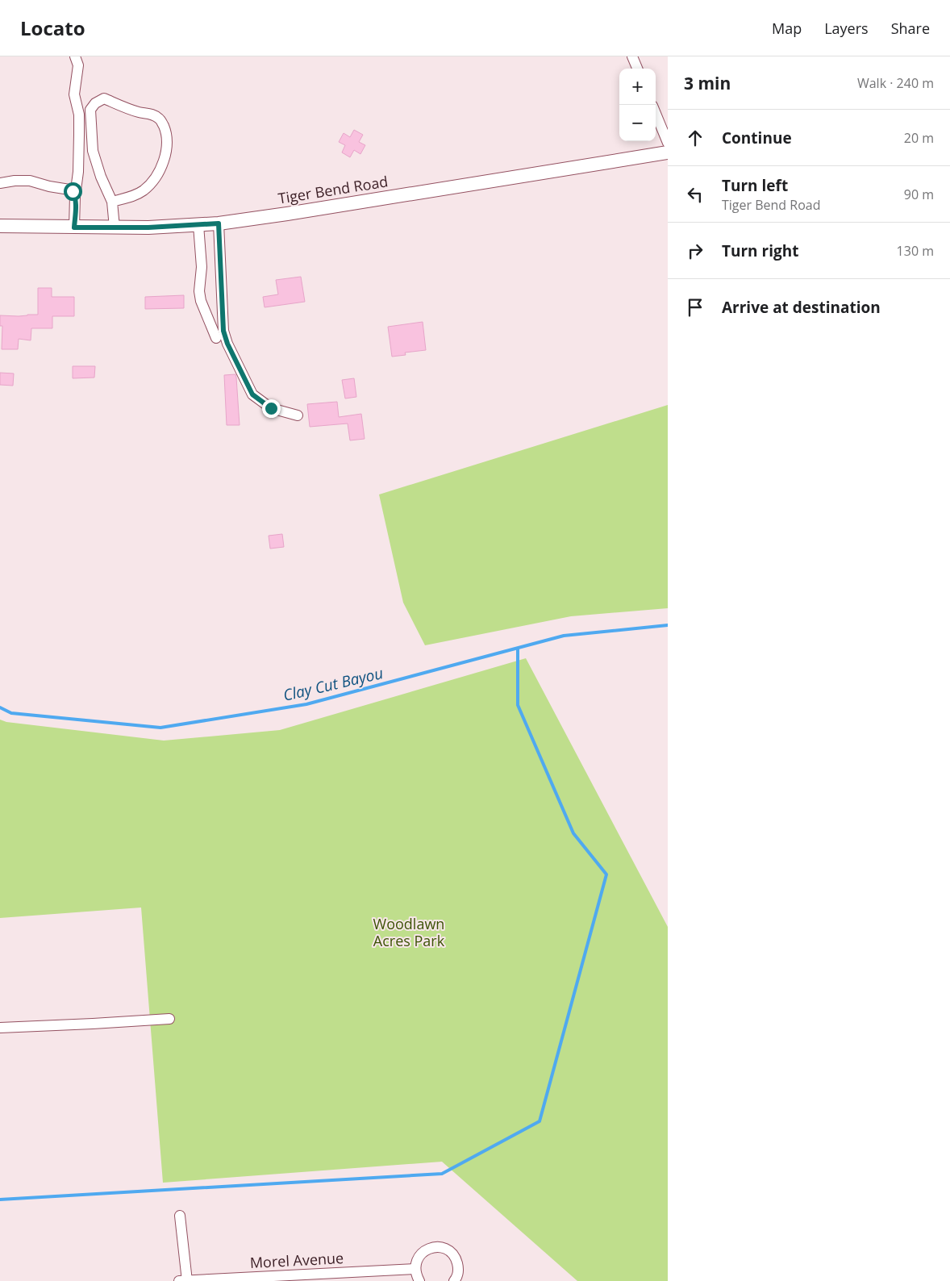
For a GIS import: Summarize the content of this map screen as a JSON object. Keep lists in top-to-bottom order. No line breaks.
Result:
{"streets":{"main road":["Tiger Bend Road"],"street":["Morel Avenue"]},"water":["Clay Cut Bayou"],"parks":["Woodlawn Acres Park"],"page":{"header":"Locato","nav":["Map","Layers","Share"],"heading":["3 min","Walk · 240 m"],"map_buttons":["+","−"],"list":[["Continue","20 m"],["Turn left","Tiger Bend Road","90 m"],["Turn right","130 m"],"Arrive at destination"]}}
